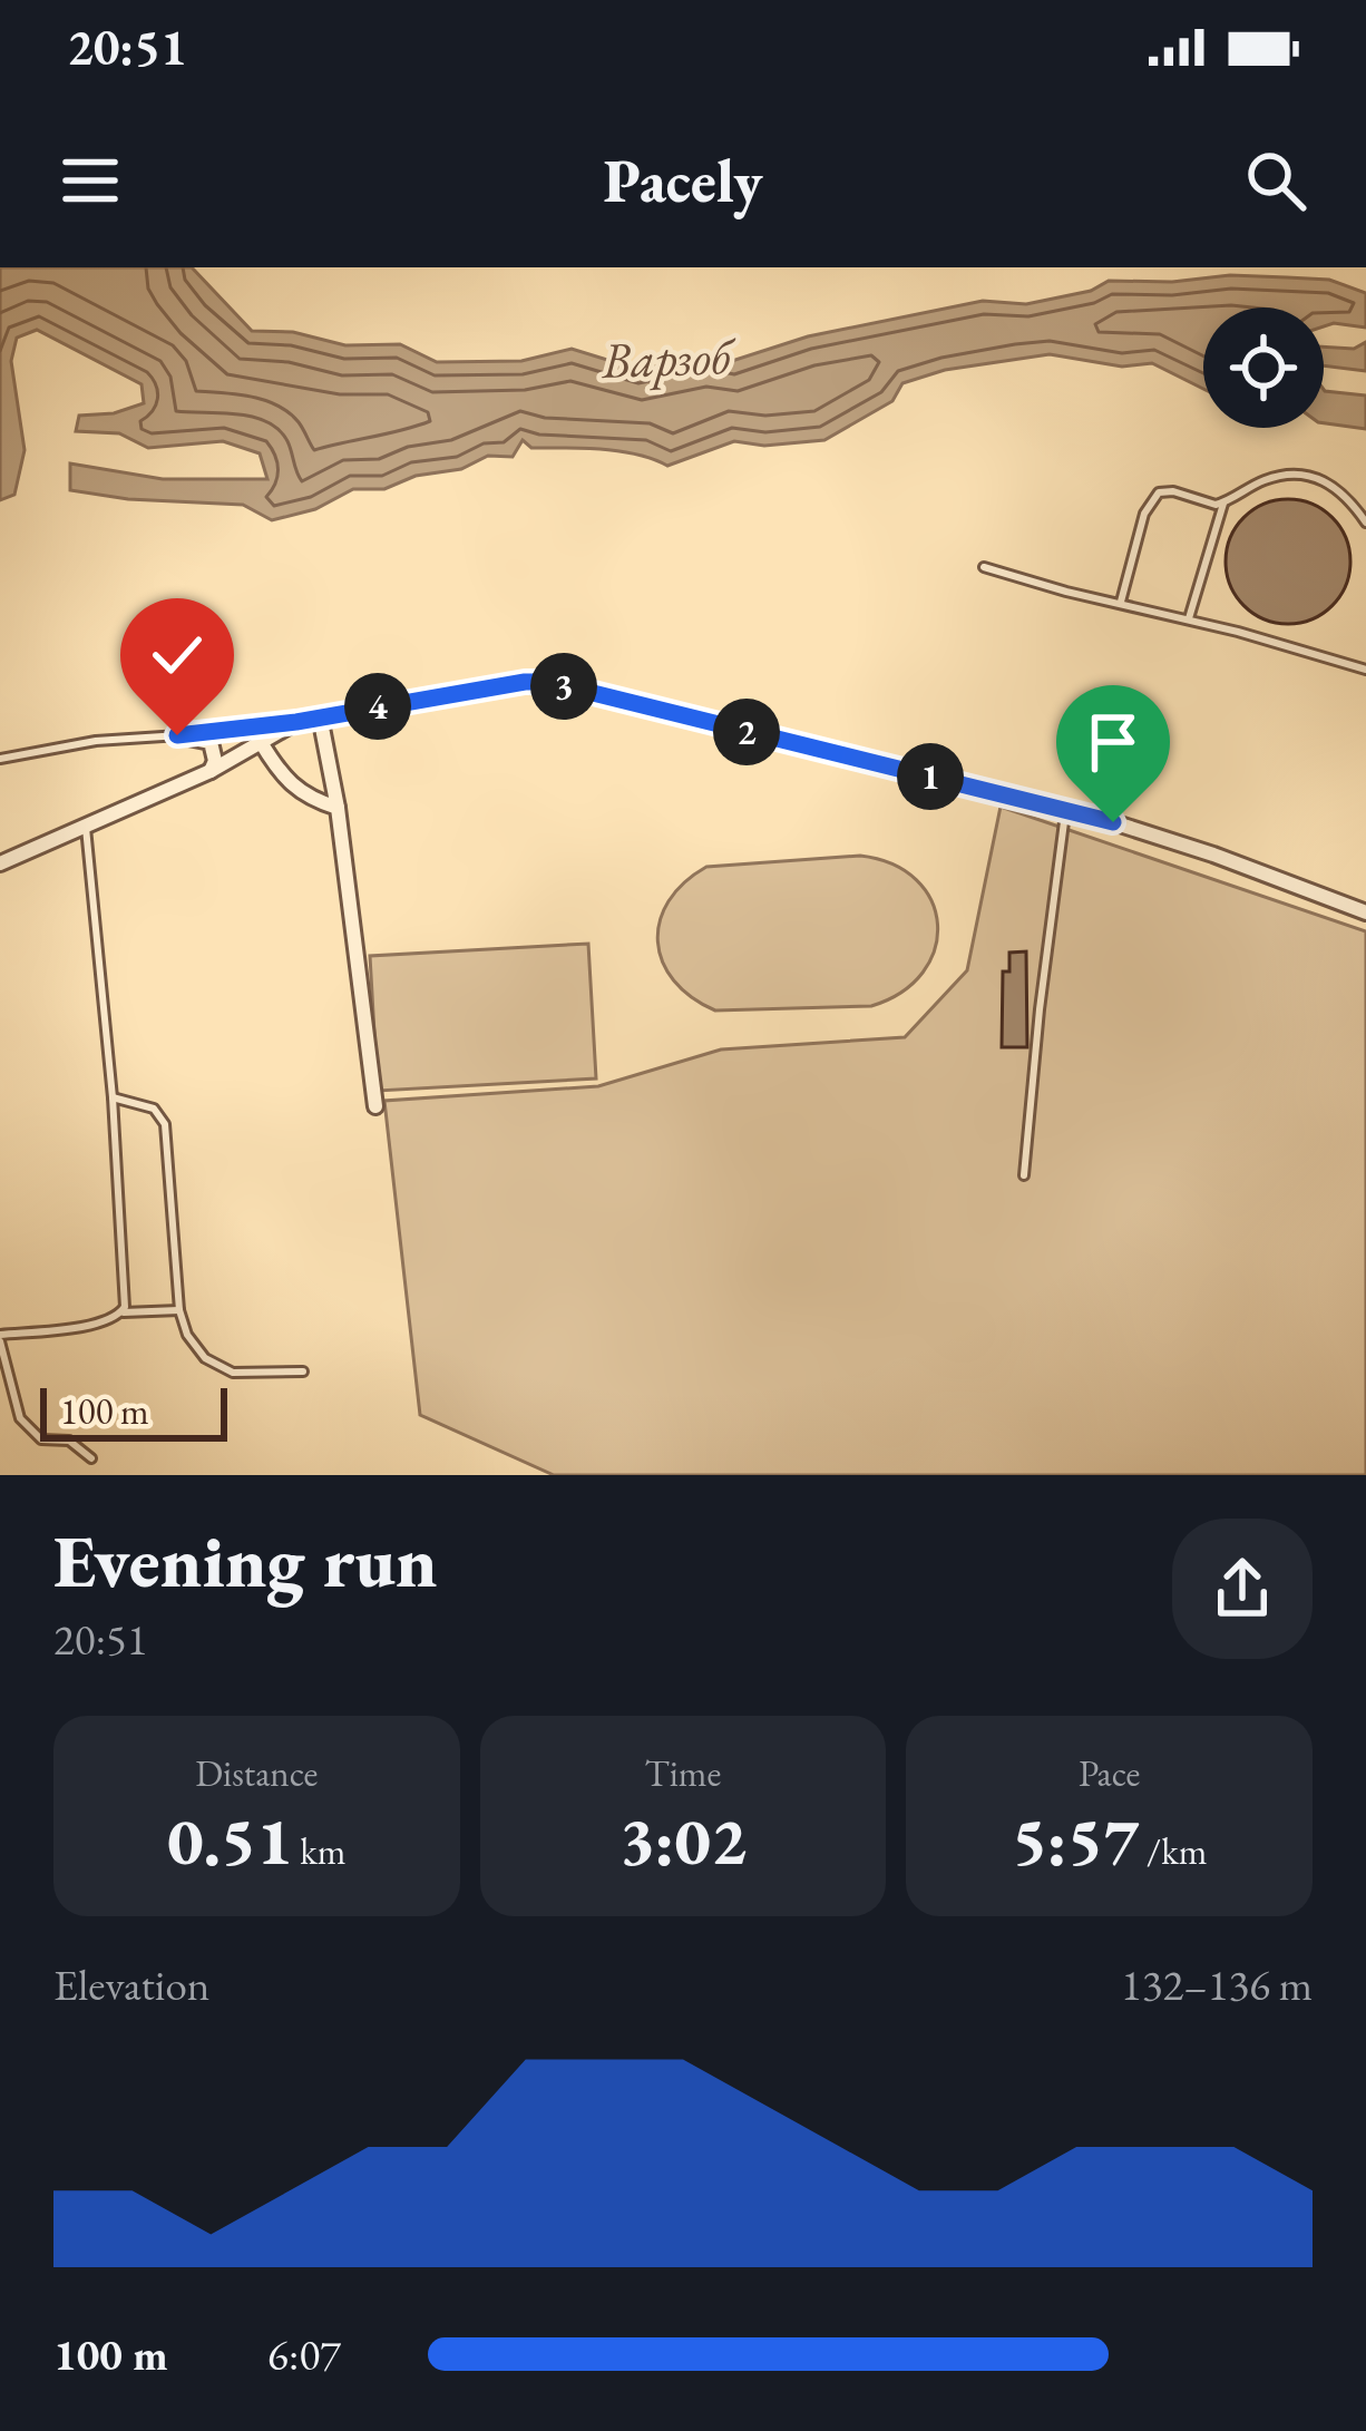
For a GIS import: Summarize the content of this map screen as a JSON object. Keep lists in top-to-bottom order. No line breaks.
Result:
{"water":["Варзоб"],"scale_bar":"100 m","page":{"status":"20:51","header":"Pacely","pins":["3","4","2","1"],"scale":"100 m","heading":["Evening run","20:51"],"stats":[["Distance","0.51 km"],["Time","3:02"],["Pace","5:57 /km"]],"chart":["Elevation","132–136 m"],"list":[{"name":"100 m","note":"6:07"}]}}
